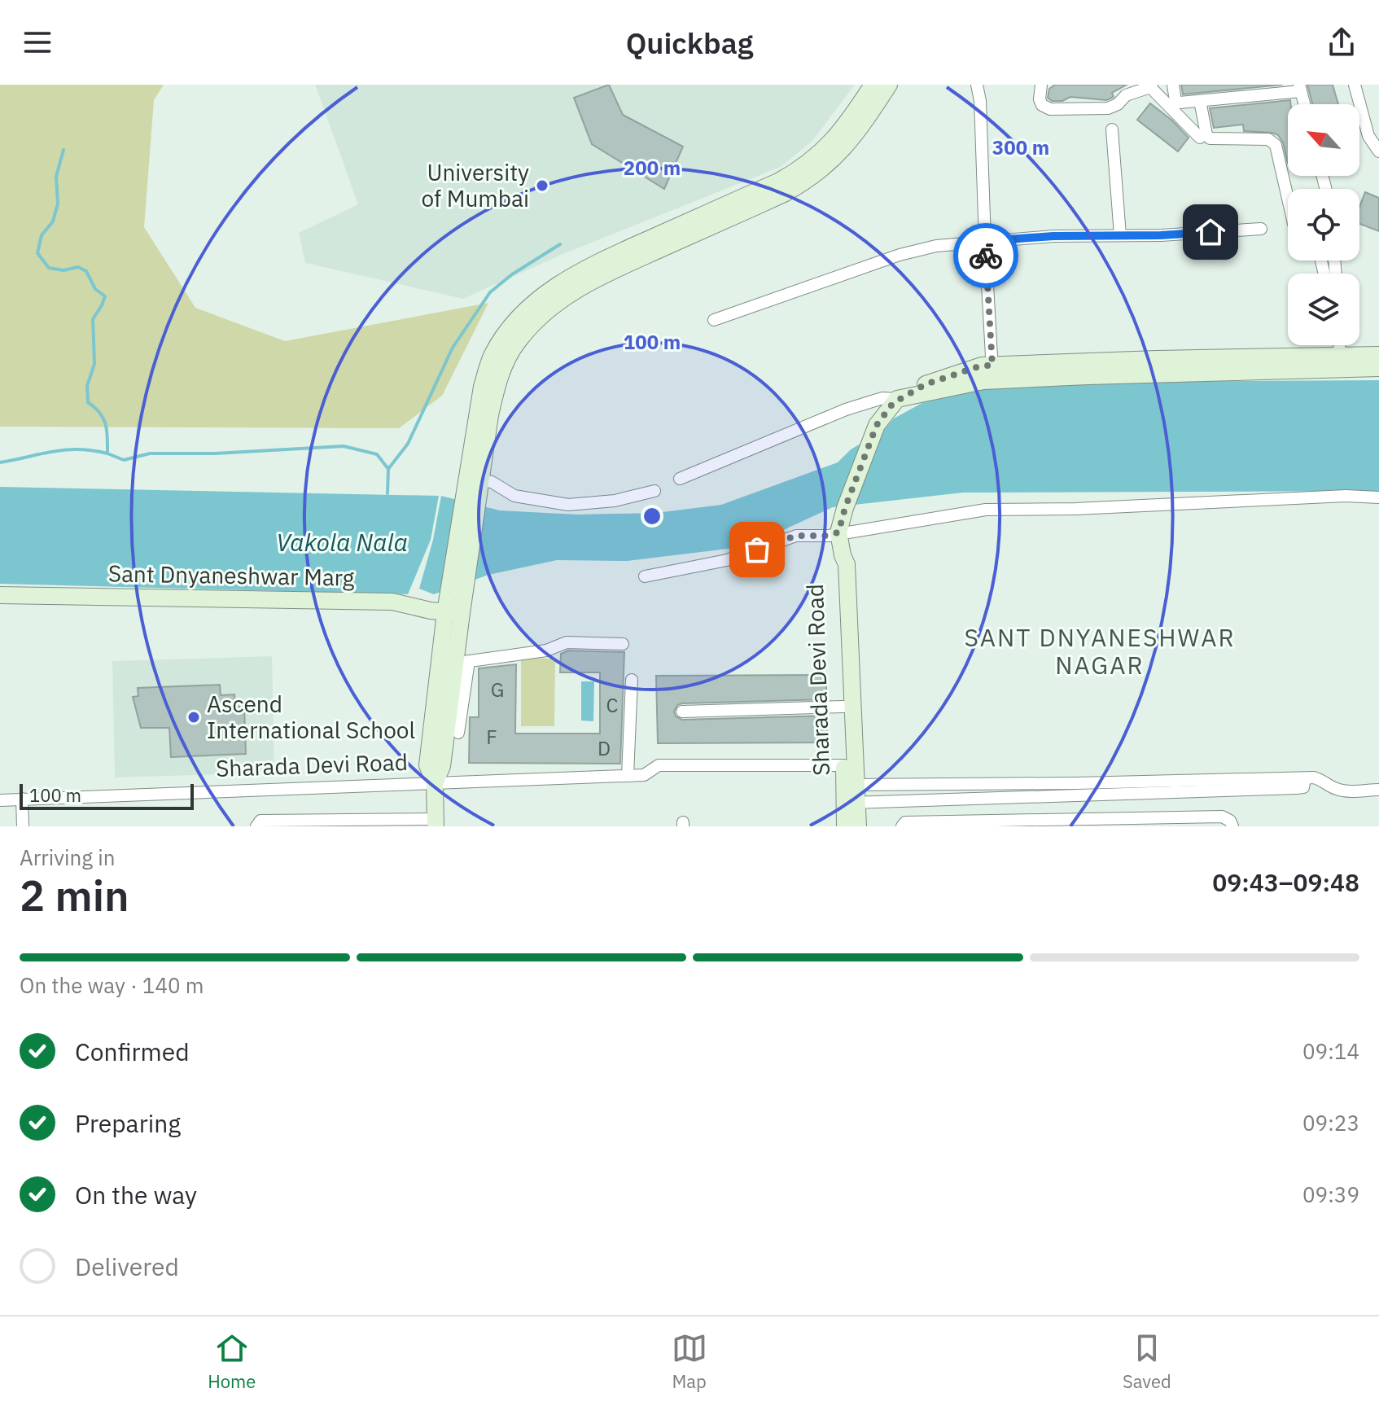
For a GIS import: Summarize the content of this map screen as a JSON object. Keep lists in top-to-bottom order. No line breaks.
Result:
{"streets":{"street":["Sant Dnyaneshwar Marg","Sharada Devi Road"]},"districts":["SANT DNYANESHWAR NAGAR"],"water":["Vakola Nala"],"places":["University of Mumbai","Ascend International School"],"house_numbers":["G","C","F","D"],"scale_bar":"100 m","north":"top left","page":{"header":"Quickbag","scale":"100 m","heading":["2 min","Arriving in","09:43–09:48"],"bar":"On the way · 140 m","list":[["Confirmed","09:14"],["Preparing","09:23"],["On the way","09:39"],"Delivered"],"tabs":["Home","Map","Saved"]},"rings":["300 m","200 m","100 m"]}
